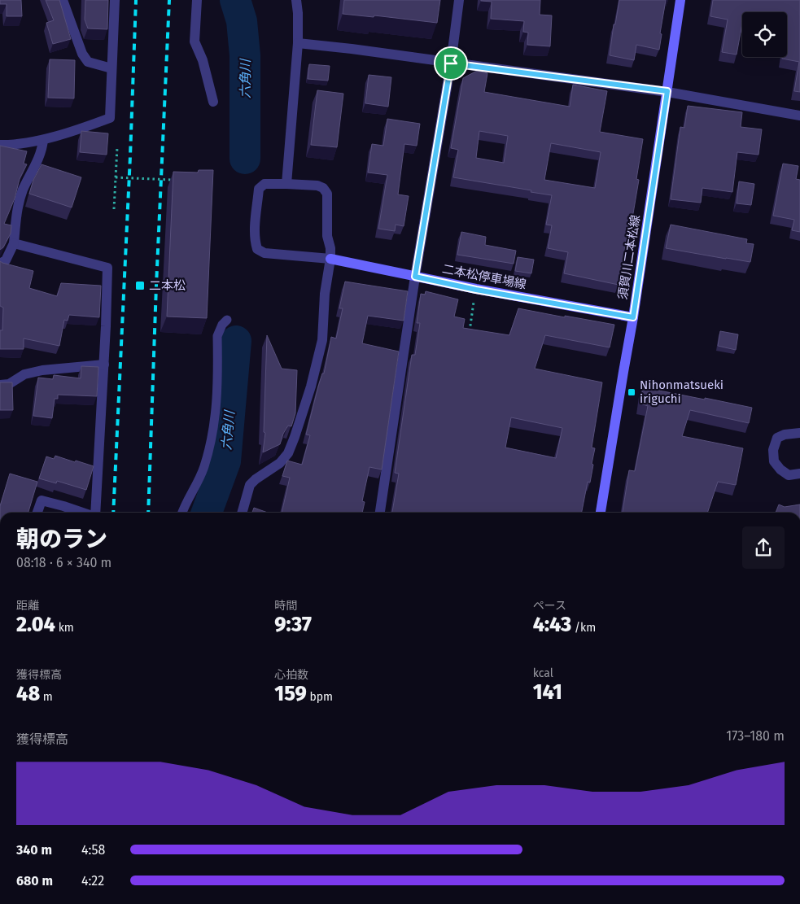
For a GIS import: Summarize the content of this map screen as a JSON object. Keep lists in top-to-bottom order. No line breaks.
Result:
{"streets":{"main road":["須賀川二本松線","二本松停車場線"]},"crossings":[["須賀川二本松線","二本松停車場線"]],"water":["六角川"],"places":{"transit":["二本松","Nihonmatsueki iriguchi"]},"page":{"heading":["朝のラン","08:18 · 6 × 340 m"],"stats":[["距離","2.04 km"],["時間","9:37"],["ペース","4:43 /km"],["獲得標高","48 m"],["心拍数","159 bpm"],["kcal","141"]],"chart":["獲得標高","173–180 m"],"list":[{"name":"340 m","note":"4:58"},{"name":"680 m","note":"4:22"}]}}
